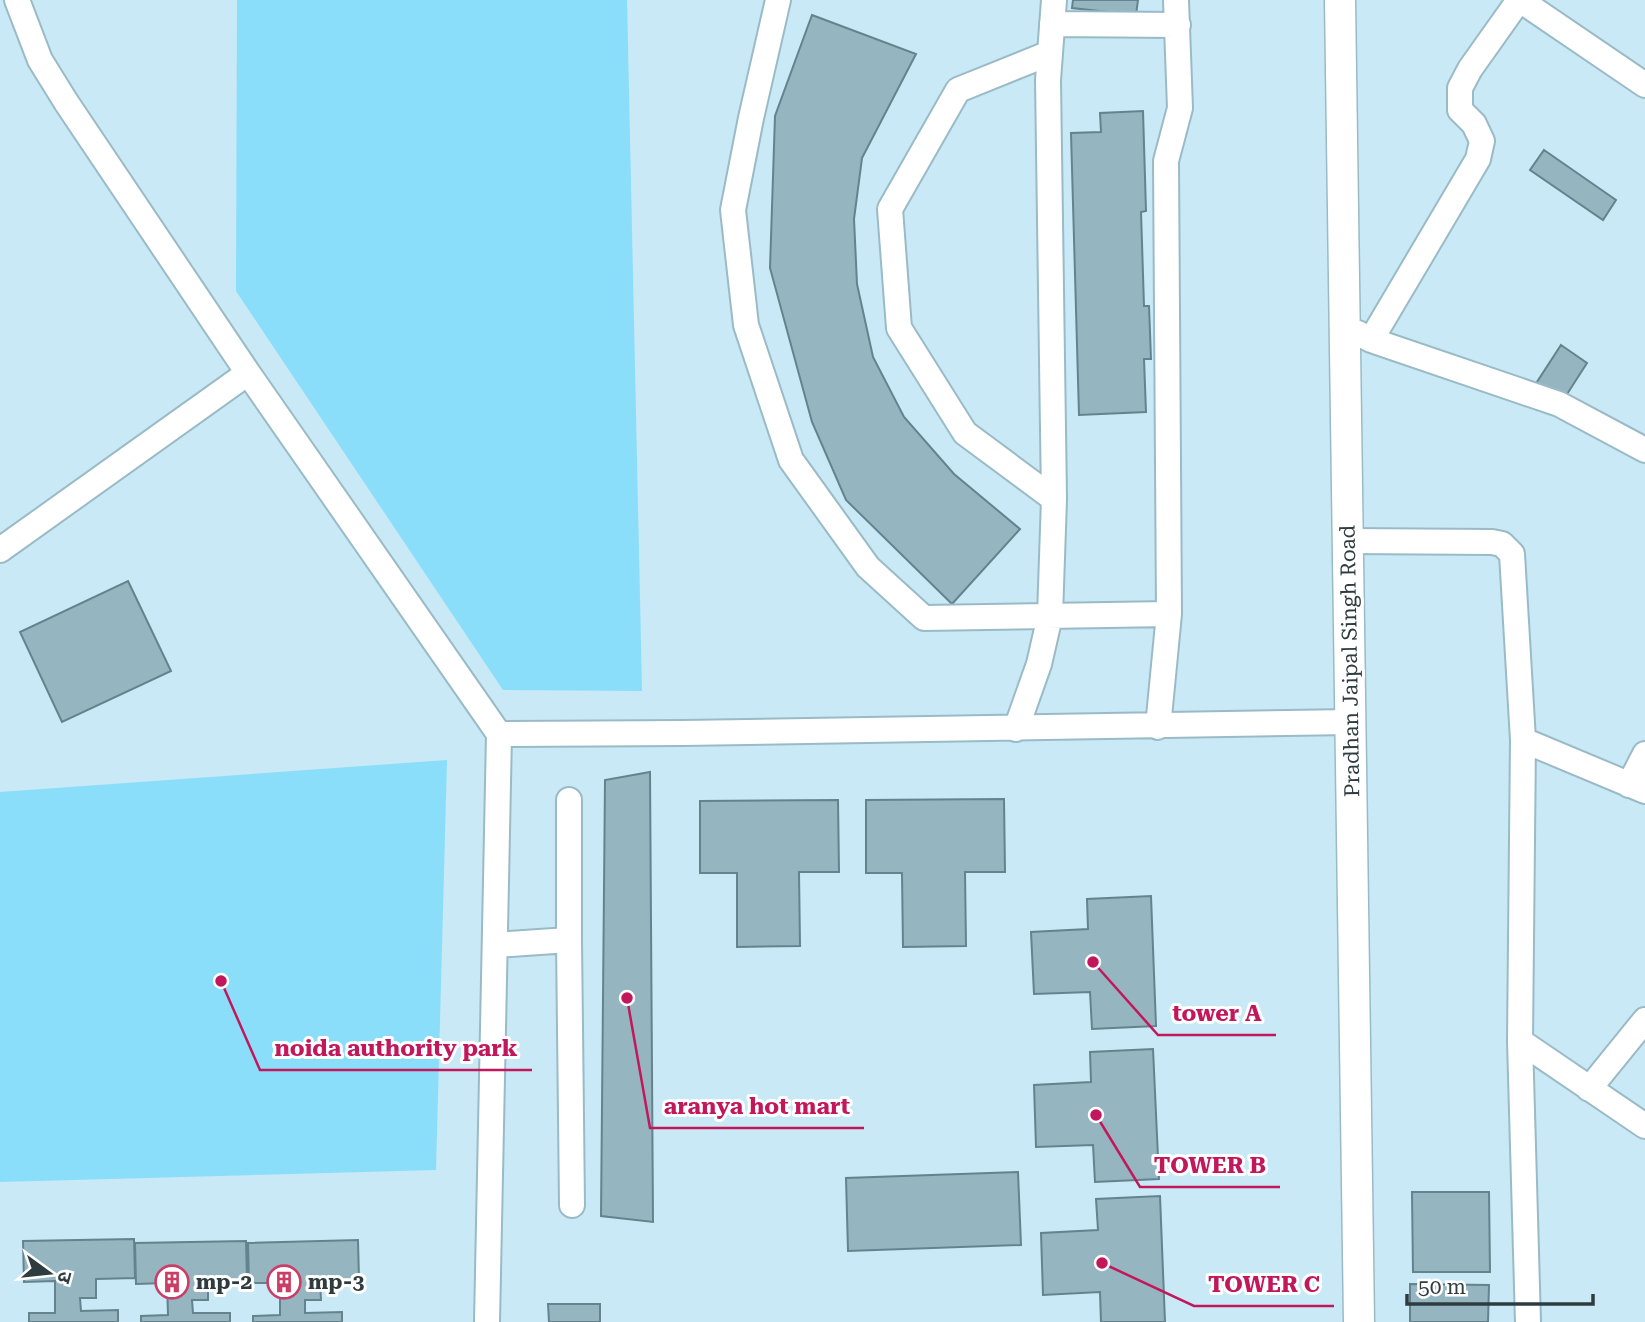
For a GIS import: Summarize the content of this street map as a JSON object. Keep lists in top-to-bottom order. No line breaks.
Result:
{"streets":{"street":["Pradhan Jaipal Singh Road"]},"places":{"other":["tower A","noida authority park","aranya hot mart","TOWER B","TOWER C"],"building":["mp-2","mp-3"]},"scale_bar":"50 m","north":"right"}
